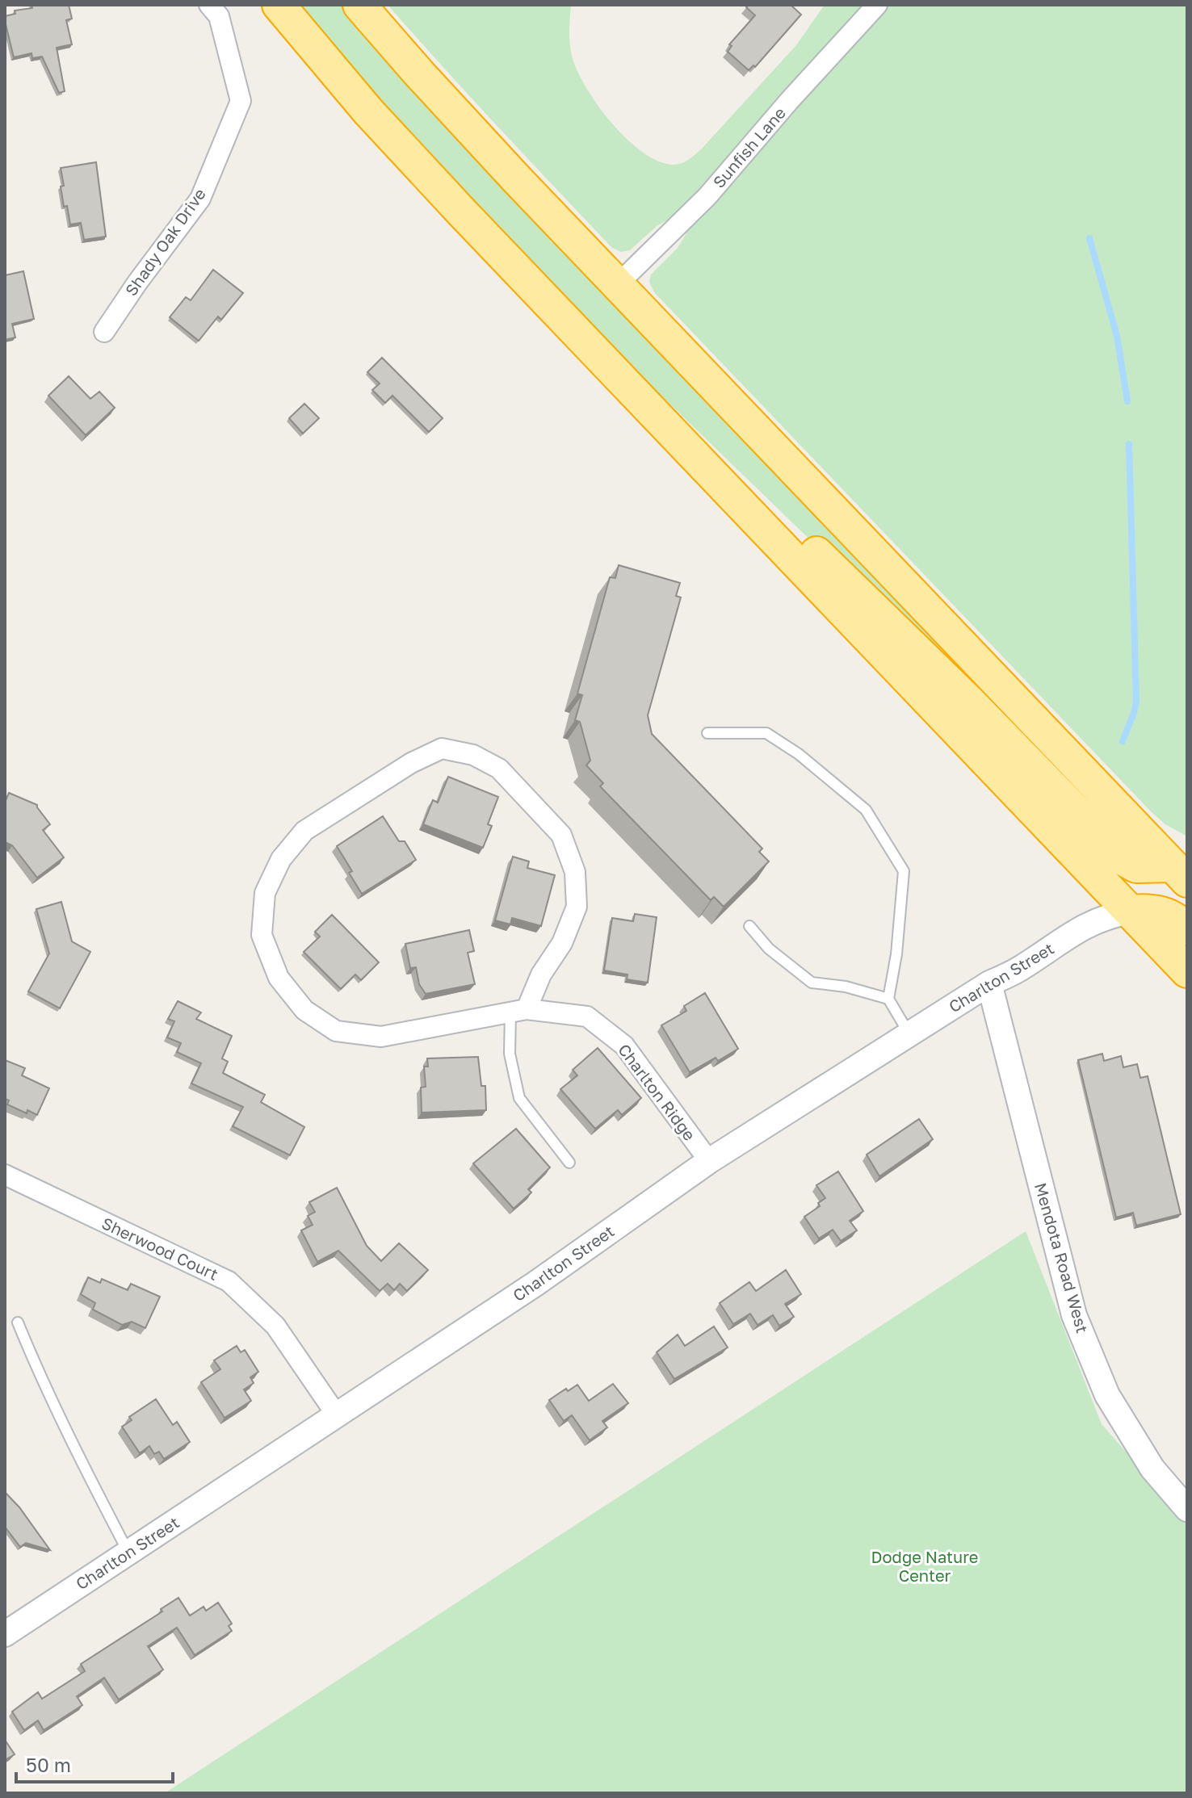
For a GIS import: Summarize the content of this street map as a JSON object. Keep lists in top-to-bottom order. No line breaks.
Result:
{"streets":{"street":["Sunfish Lane","Shady Oak Drive","Charlton Street","Charlton Ridge","Sherwood Court","Mendota Road West"]},"crossings":[["Charlton Street","Charlton Ridge"],["Charlton Street","Sherwood Court"],["Charlton Street","Mendota Road West"]],"parks":["Dodge Nature Center"],"scale_bar":"50 m"}
